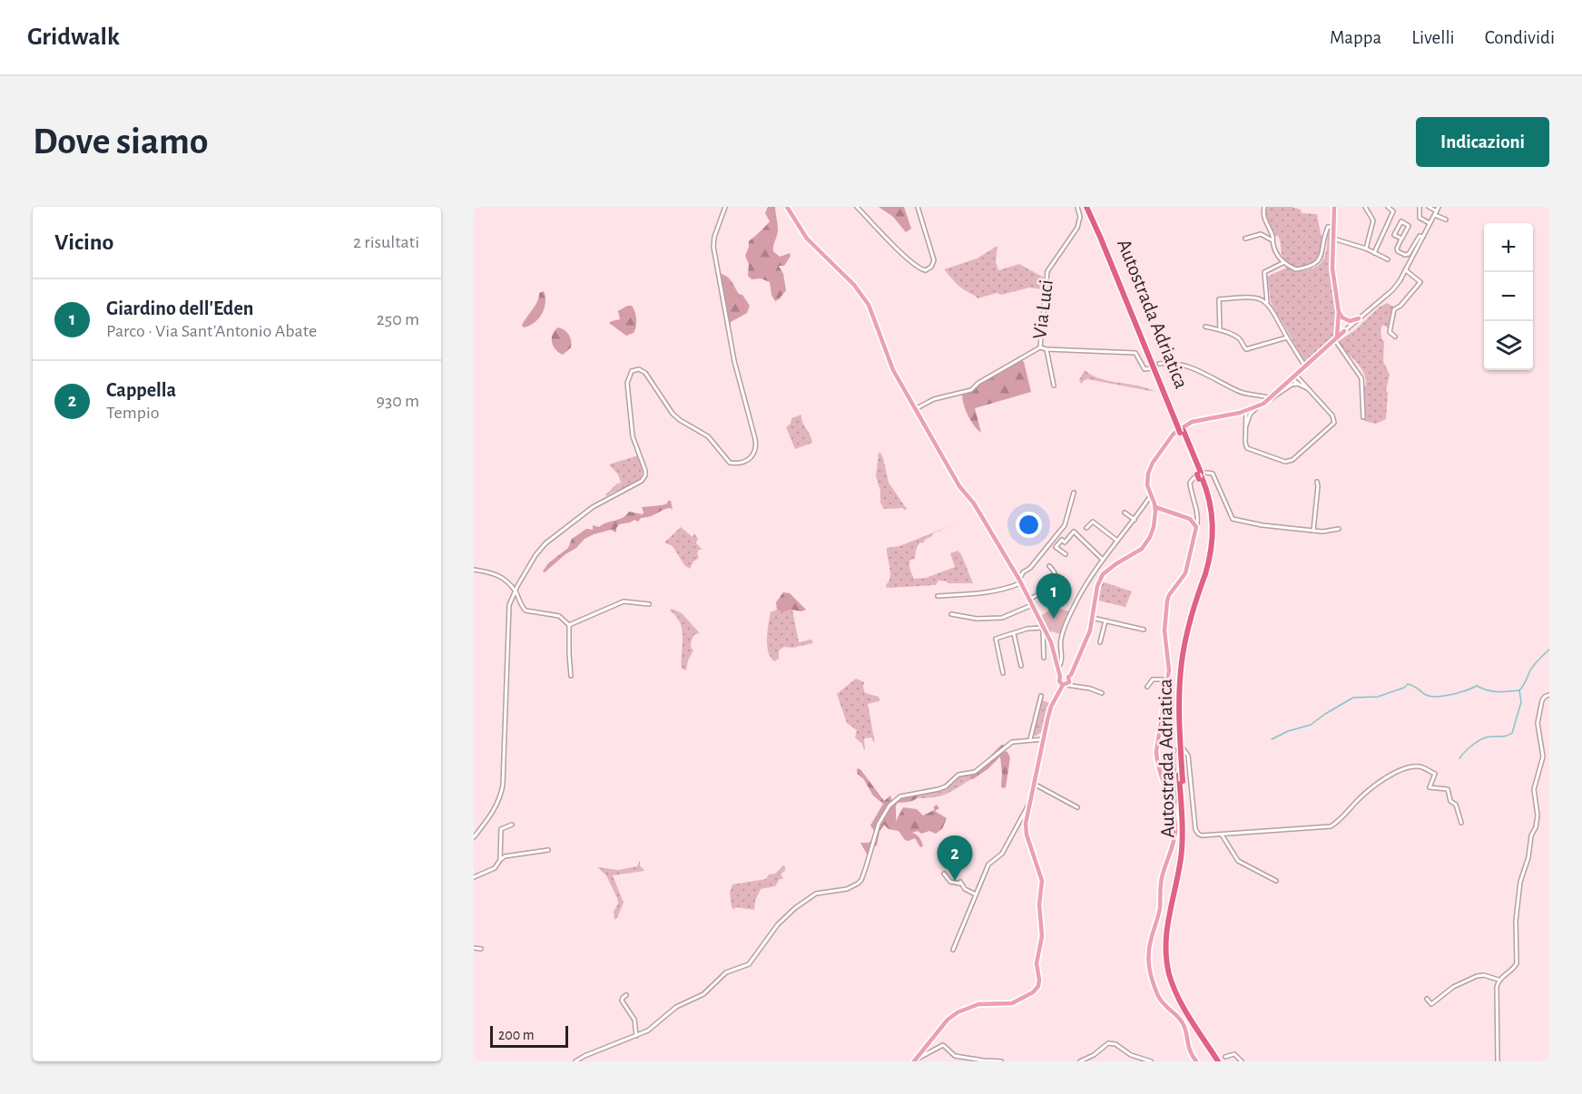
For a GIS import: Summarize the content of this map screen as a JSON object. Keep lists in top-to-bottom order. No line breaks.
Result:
{"streets":{"highway":["Autostrada Adriatica"],"street":["Via Luci"]},"scale_bar":"200 m","page":{"header":"Gridwalk","nav":["Mappa","Livelli","Condividi"],"buttons":"Indicazioni","title":"Dove siamo","heading":["Vicino","2 risultati"],"map_buttons":["+","−"],"list":[{"mark":"1","name":"Giardino dell'Eden","note":"Parco · Via Sant'Antonio Abate","value":"250 m"},{"mark":"2","name":"Cappella","note":"Tempio","value":"930 m"}],"pins":["1","2"],"scale":"200 m"}}
